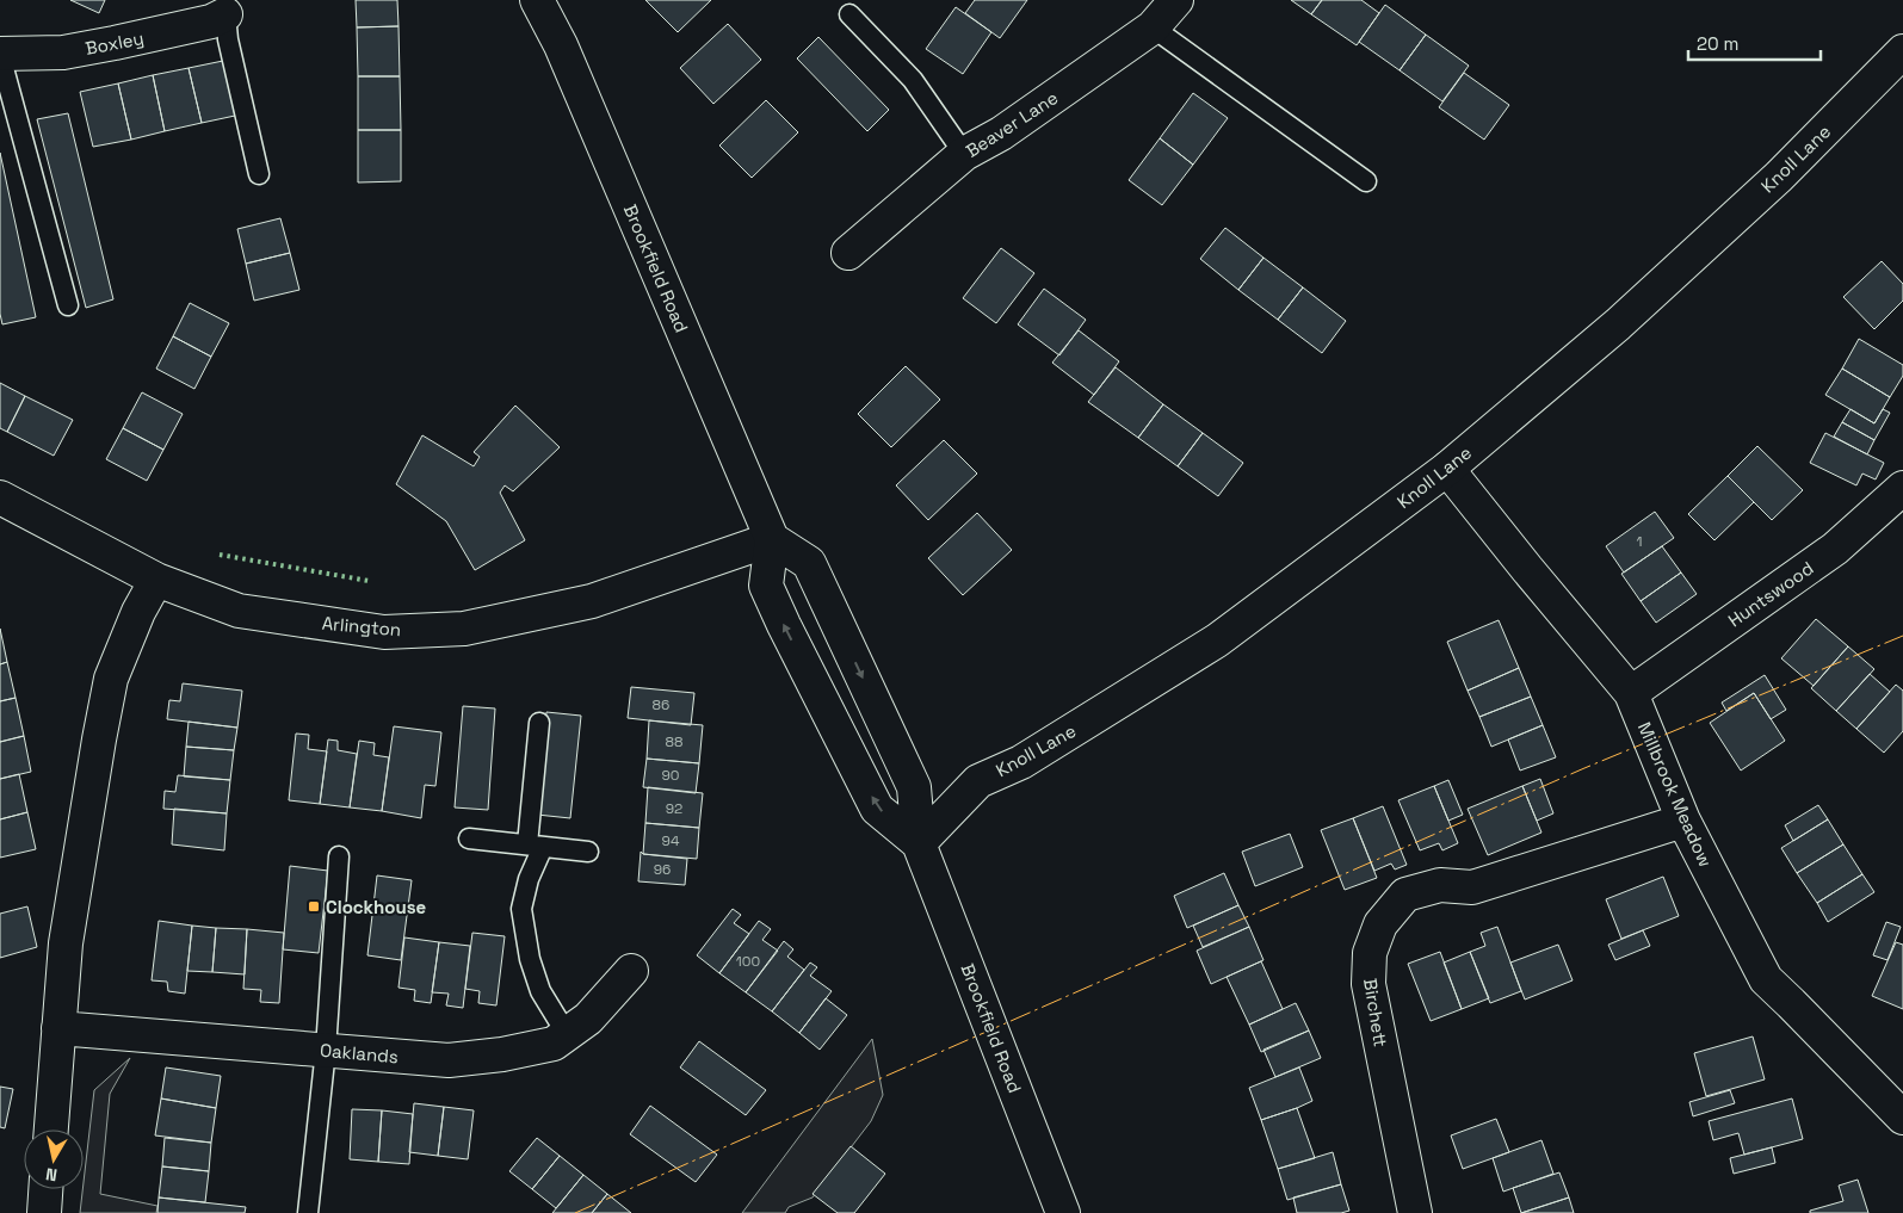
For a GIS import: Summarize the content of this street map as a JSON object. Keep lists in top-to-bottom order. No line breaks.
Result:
{"streets":{"street":["Boxley","Beaver Lane","Knoll Lane","Brookfield Road","Huntswood","Arlington","Millbrook Meadow","Birchett","Oaklands"]},"crossings":[["Knoll Lane","Brookfield Road"],["Knoll Lane","Millbrook Meadow"],["Brookfield Road","Arlington"],["Huntswood","Millbrook Meadow"],["Millbrook Meadow","Birchett"]],"places":{"transit":["Clockhouse"]},"house_numbers":["1","86","88","90","92","94","96","100"],"scale_bar":"20 m","north":"bottom"}
